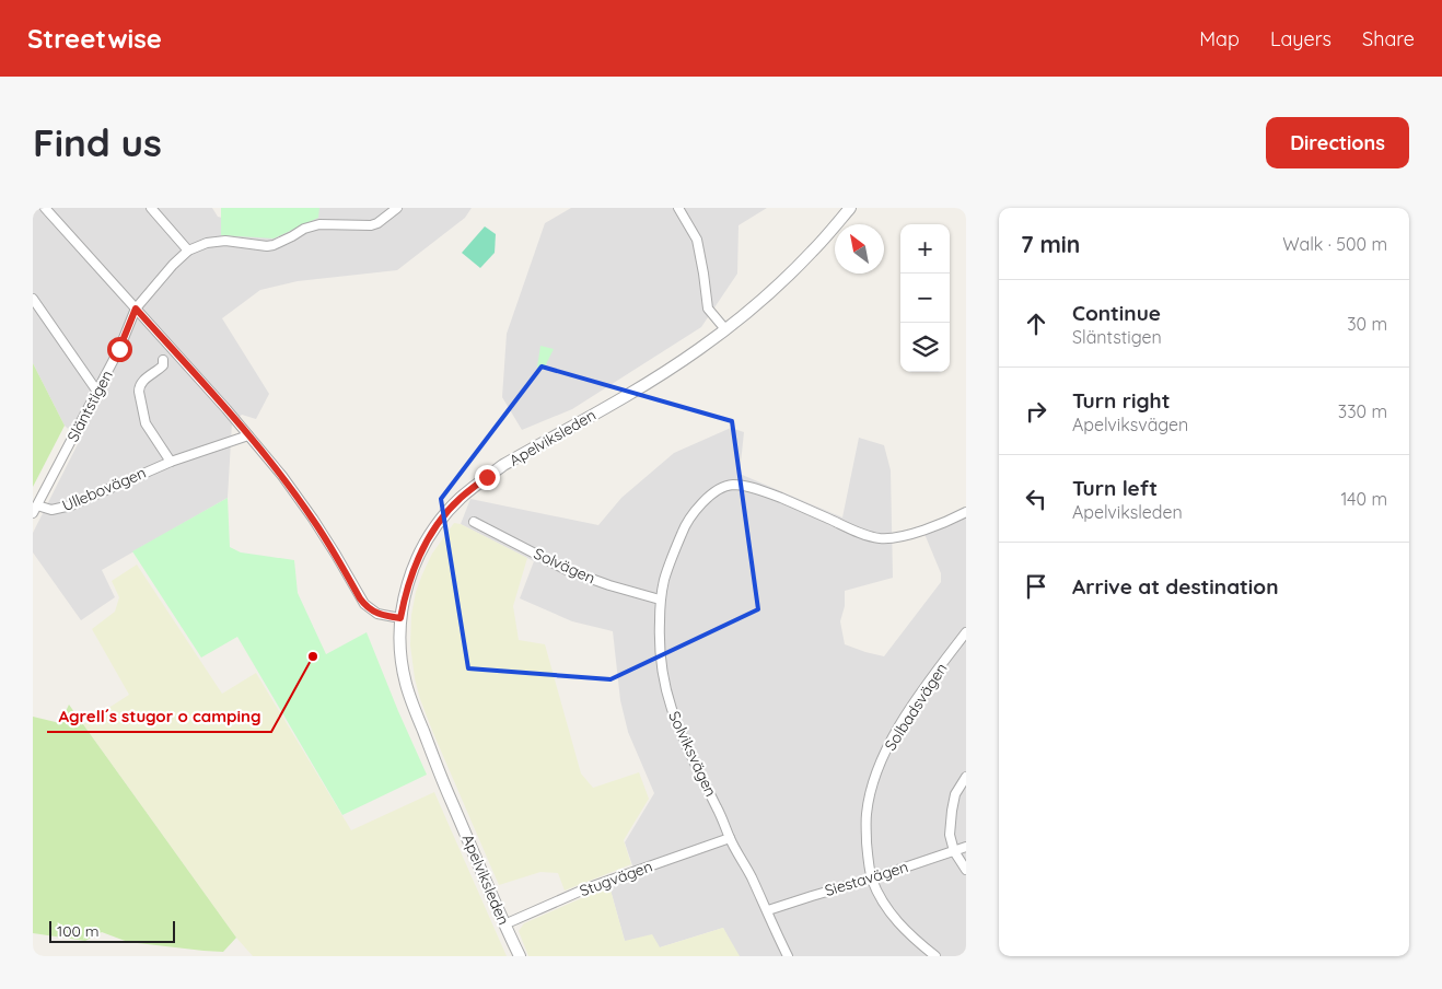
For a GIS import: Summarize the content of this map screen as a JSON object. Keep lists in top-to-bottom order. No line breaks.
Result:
{"streets":{"street":["Släntstigen","Apelviksleden","Ullebovägen","Solvägen","Solbadsvägen","Solviksvägen","Stugvägen","Siestavägen"]},"crossings":[["Släntstigen","Ullebovägen"],["Apelviksleden","Stugvägen"],["Solvägen","Solviksvägen"],["Solbadsvägen","Siestavägen"],["Solviksvägen","Stugvägen"],["Solviksvägen","Siestavägen"]],"places":["Agrell´s stugor o camping"],"scale_bar":"100 m","north":"top left","page":{"header":"Streetwise","nav":["Map","Layers","Share"],"buttons":"Directions","title":"Find us","heading":["7 min","Walk · 500 m"],"map_buttons":["+","−"],"list":[["Continue","Släntstigen","30 m"],["Turn right","Apelviksvägen","330 m"],["Turn left","Apelviksleden","140 m"],"Arrive at destination"],"scale":"100 m"}}
